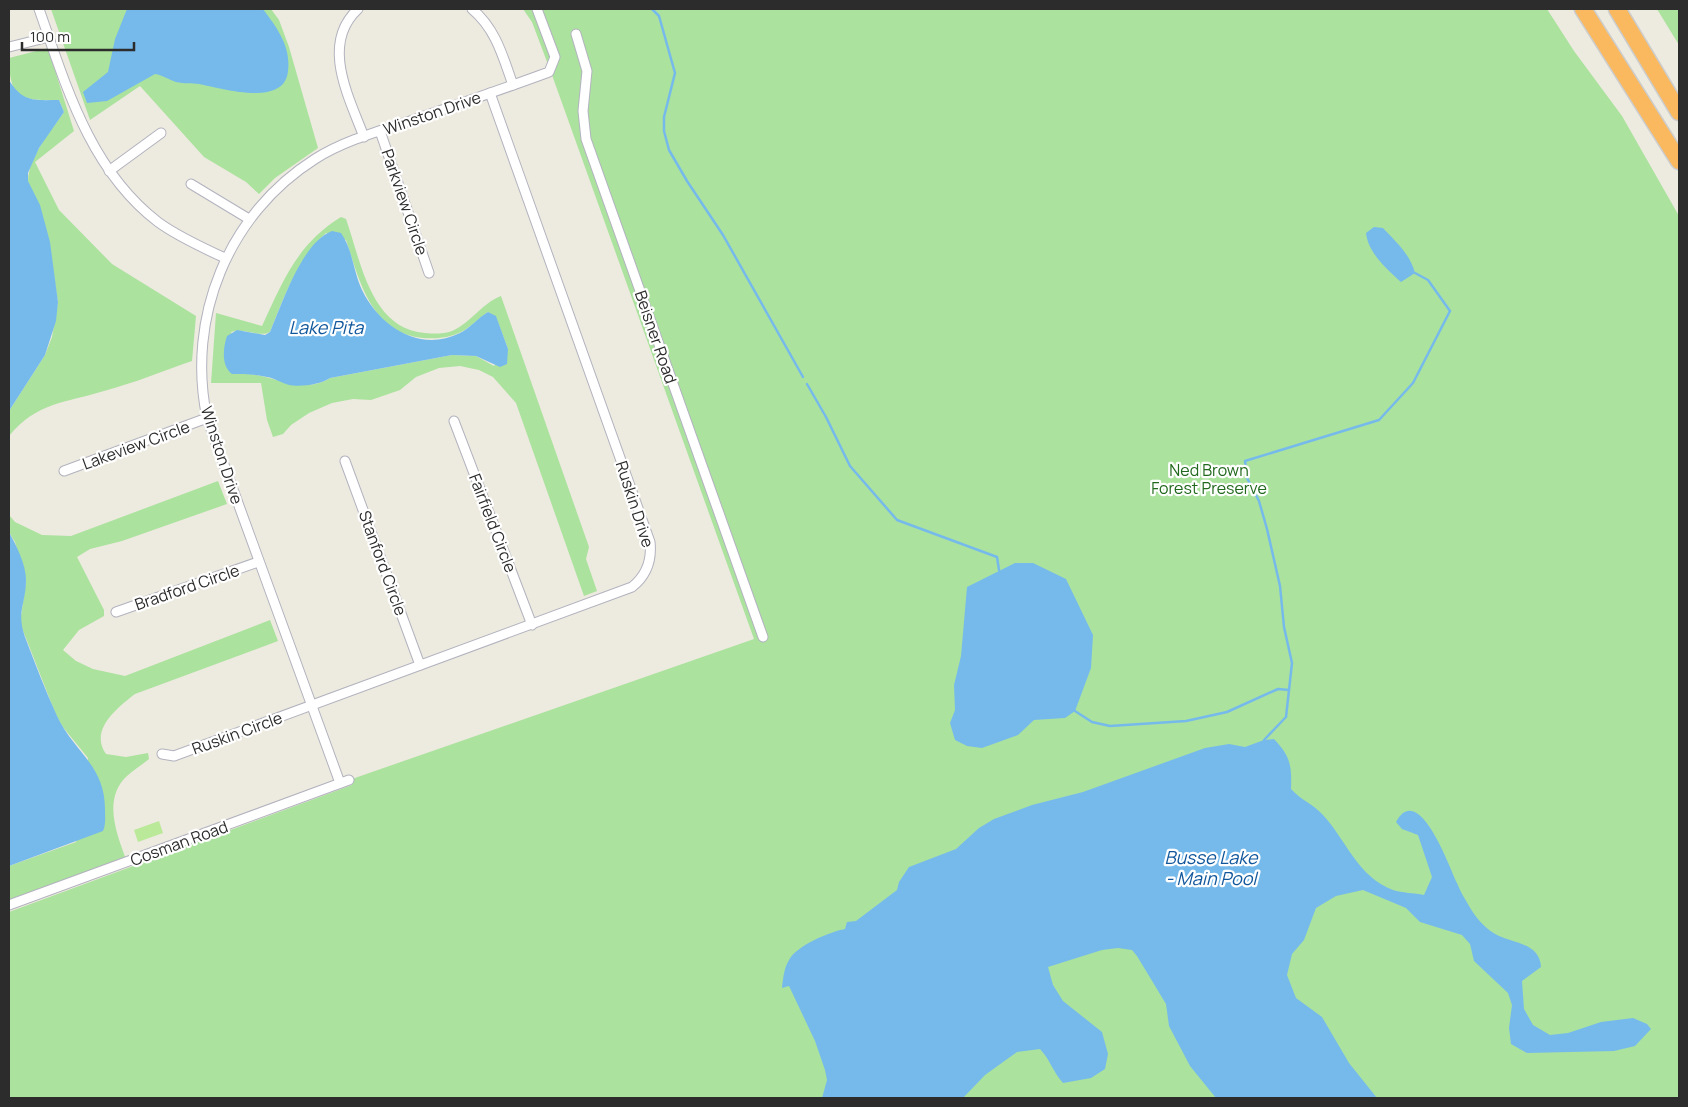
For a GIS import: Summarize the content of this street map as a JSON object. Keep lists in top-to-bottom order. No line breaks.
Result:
{"streets":{"street":["Winston Drive","Parkview Circle","Beisner Road","Lakeview Circle","Ruskin Drive","Fairfield Circle","Stanford Circle","Bradford Circle","Ruskin Circle","Cosman Road"]},"crossings":[["Winston Drive","Parkview Circle"],["Winston Drive","Lakeview Circle"],["Winston Drive","Ruskin Drive"],["Winston Drive","Bradford Circle"],["Winston Drive","Ruskin Circle"],["Winston Drive","Cosman Road"],["Ruskin Drive","Fairfield Circle"],["Ruskin Drive","Stanford Circle"],["Ruskin Drive","Ruskin Circle"]],"water":["Lake Pita","Busse Lake - Main Pool"],"parks":["Ned Brown Forest Preserve"],"scale_bar":"100 m"}
